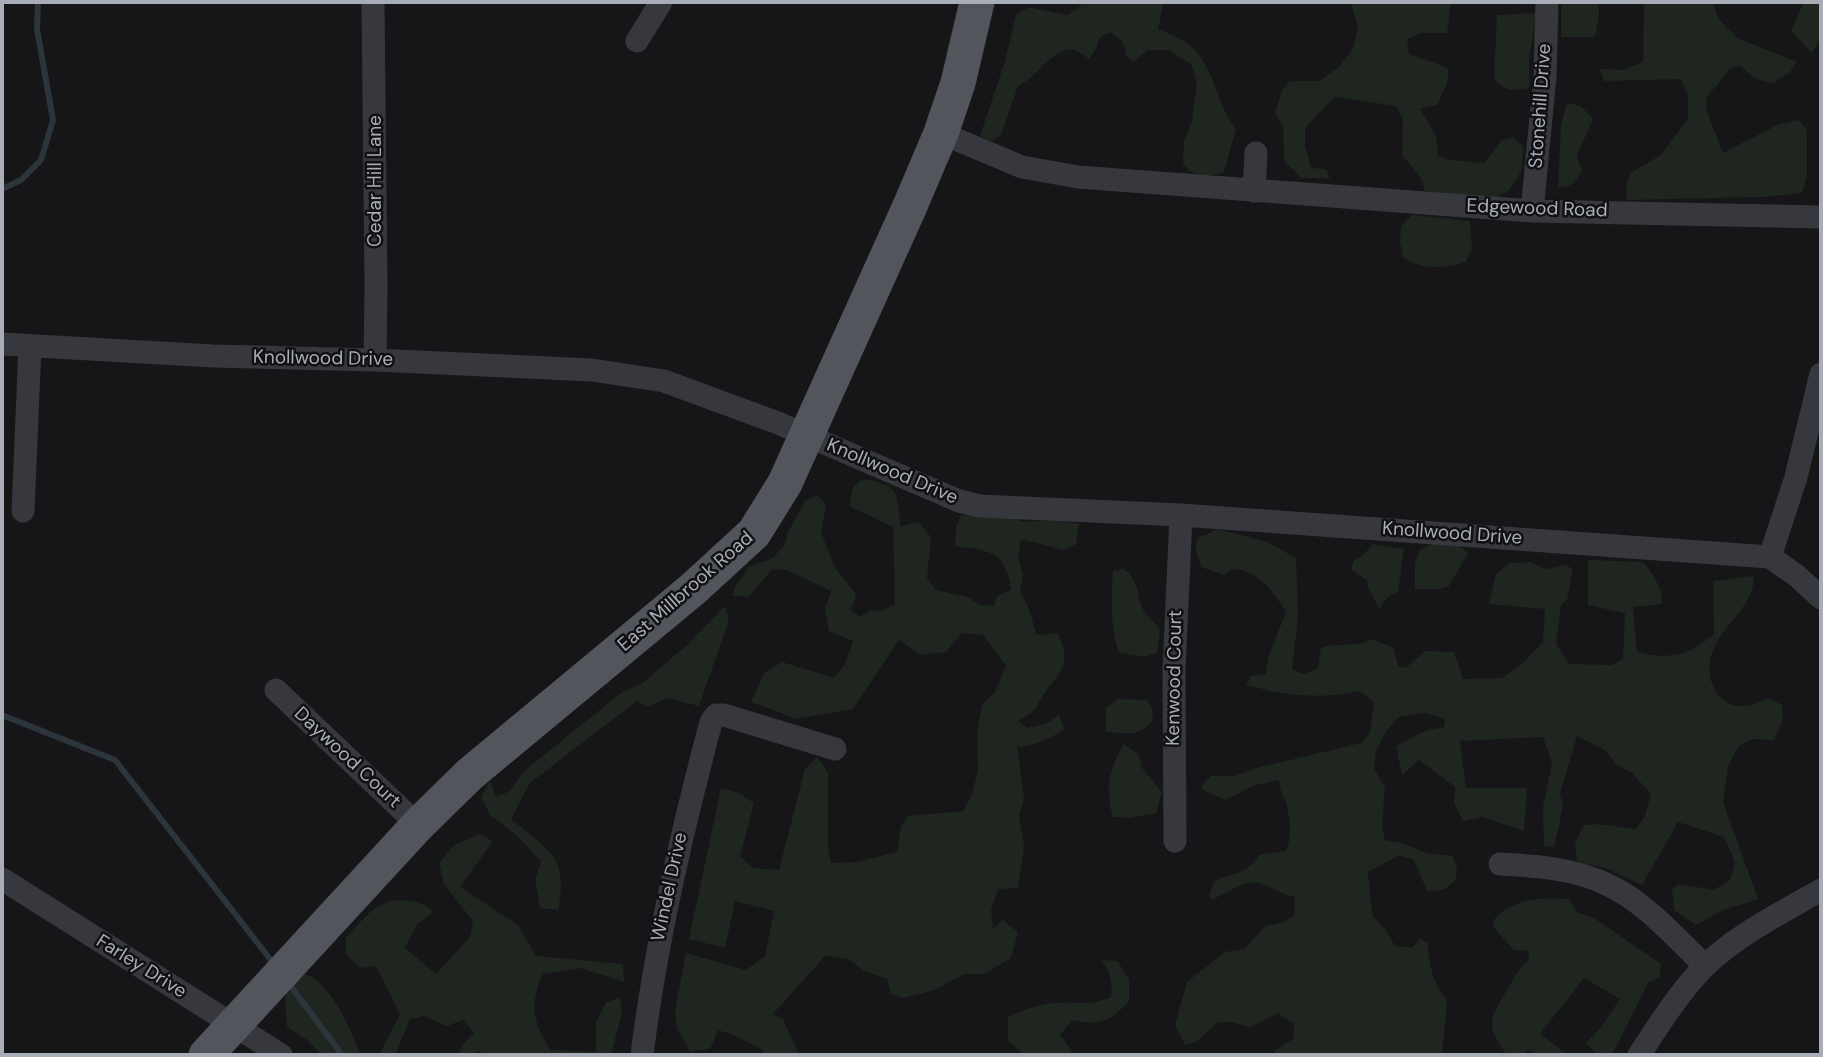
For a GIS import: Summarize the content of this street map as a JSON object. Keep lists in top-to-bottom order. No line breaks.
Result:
{"streets":{"main road":["East Millbrook Road"],"street":["Stonehill Drive","Cedar Hill Lane","Edgewood Road","Knollwood Drive","Kenwood Court","Daywood Court","Windel Drive","Farley Drive"]},"crossings":[["Stonehill Drive","Edgewood Road"],["Cedar Hill Lane","Knollwood Drive"],["Edgewood Road","East Millbrook Road"],["Knollwood Drive","East Millbrook Road"],["Knollwood Drive","Kenwood Court"],["East Millbrook Road","Daywood Court"],["East Millbrook Road","Farley Drive"]]}
